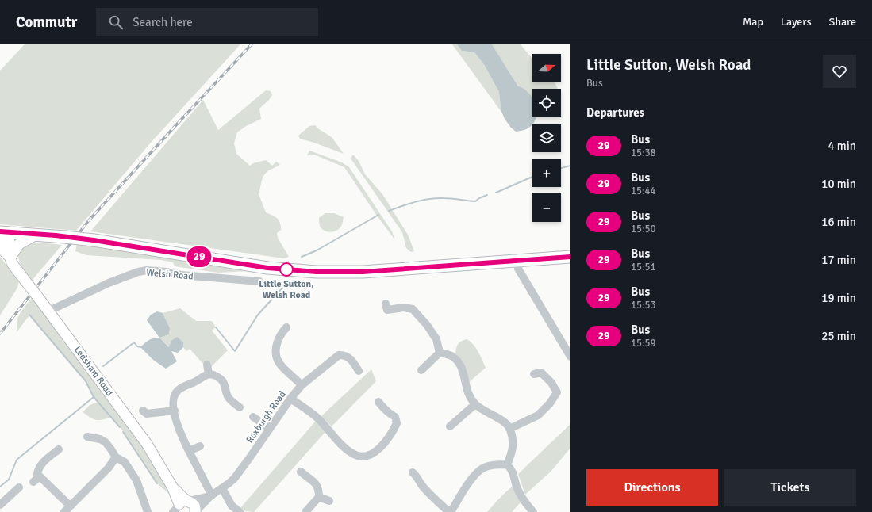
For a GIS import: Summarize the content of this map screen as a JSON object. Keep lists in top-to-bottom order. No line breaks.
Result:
{"streets":{"main road":["Ledsham Road"],"street":["Welsh Road","Roxburgh Road"]},"crossings":[["Welsh Road","Ledsham Road"],["Ledsham Road","Roxburgh Road"]],"places":["Little Sutton, Welsh Road"],"lines":["bus line 29"],"north":"right","page":{"header":"Commutr","search":"Search here","nav":["Map","Layers","Share"],"on_map":"29","heading":[["Little Sutton, Welsh Road","Bus"],"Departures"],"map_buttons":["+","−"],"list":[{"mark":"29","name":"Bus","note":"15:38","value":"4 min"},{"mark":"29","name":"Bus","note":"15:44","value":"10 min"},{"mark":"29","name":"Bus","note":"15:50","value":"16 min"},{"mark":"29","name":"Bus","note":"15:51","value":"17 min"},{"mark":"29","name":"Bus","note":"15:53","value":"19 min"},{"mark":"29","name":"Bus","note":"15:59","value":"25 min"}],"buttons":["Directions","Tickets"]}}
